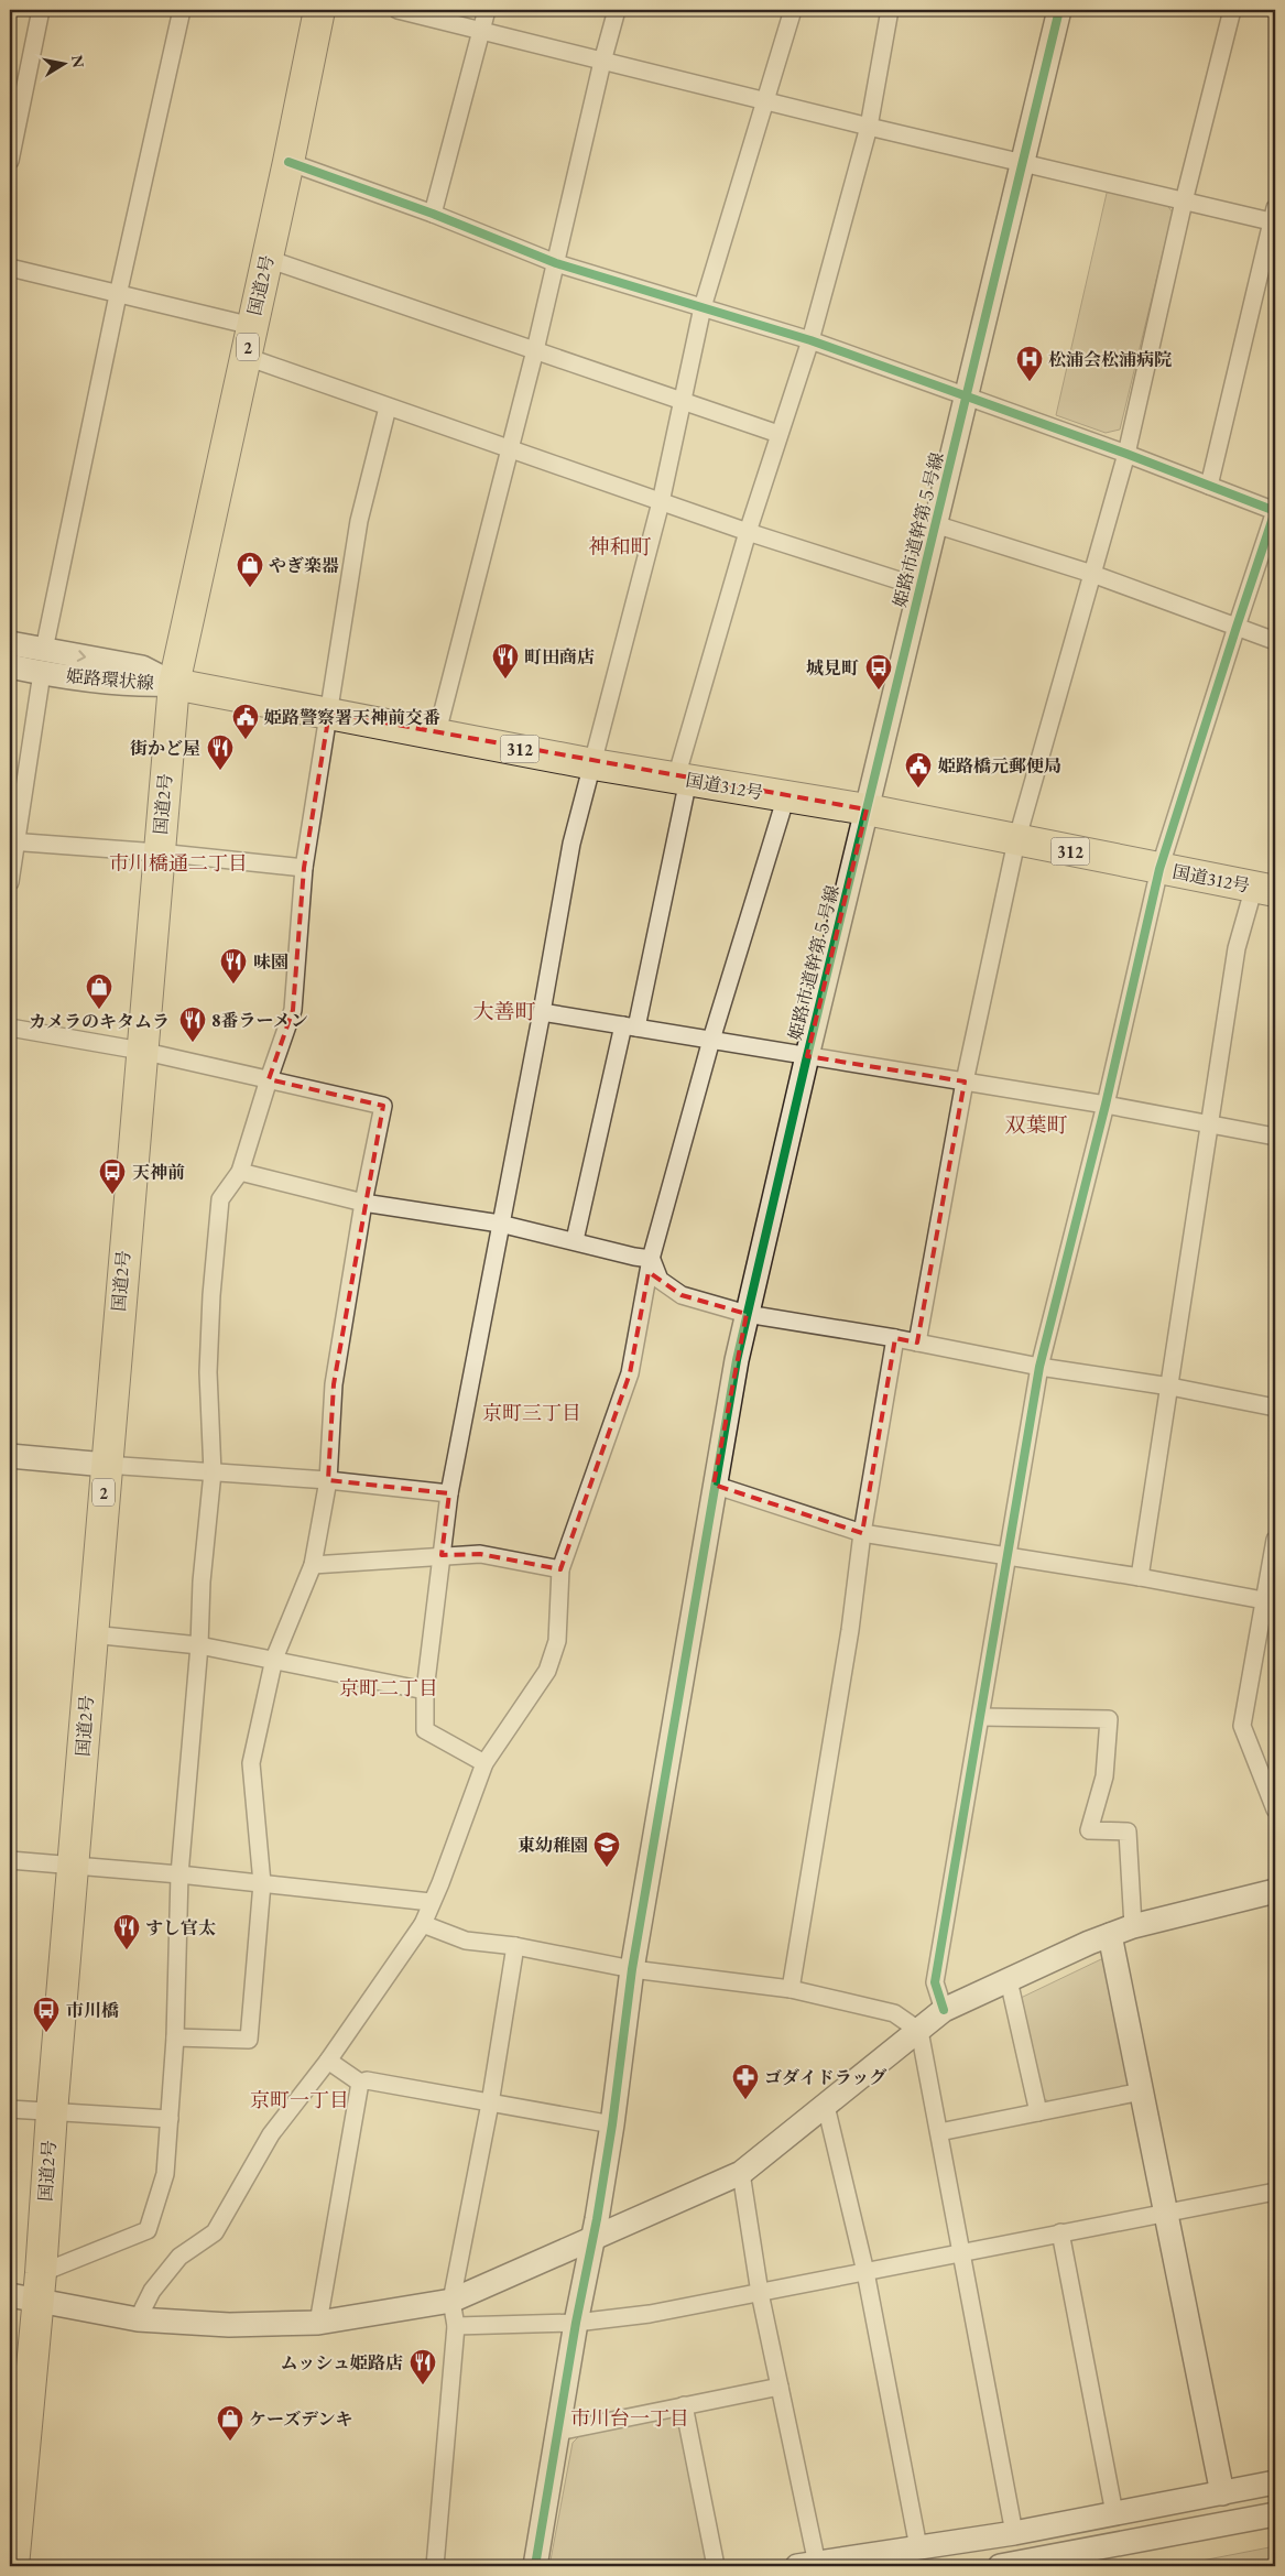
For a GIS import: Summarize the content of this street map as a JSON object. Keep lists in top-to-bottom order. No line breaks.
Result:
{"streets":{"highway":["国道2号","2","312","国道312号"],"street":["姫路市道幹第５号線","姫路環状線"]},"crossings":[["国道2号","姫路環状線"],["国道2号","国道312号"],["姫路市道幹第５号線","国道312号"],["姫路環状線","国道312号"]],"districts":["神和町","市川橋通二丁目","大善町","双葉町","京町三丁目","京町二丁目","京町一丁目","市川台一丁目"],"places":{"hospital":["松浦会松浦病院"],"shop":["やぎ楽器","カメラのキタムラ","ケーズデンキ"],"restaurant":["町田商店","街かど屋","味園","8番ラーメン","すし官太","ムッシュ姫路店"],"bus stop":["城見町","天神前","市川橋"],"public building":["姫路警察署天神前交番","姫路橋元郵便局"],"school or university":["東幼稚園"],"pharmacy":["ゴダイドラッグ"]},"north":"right"}
